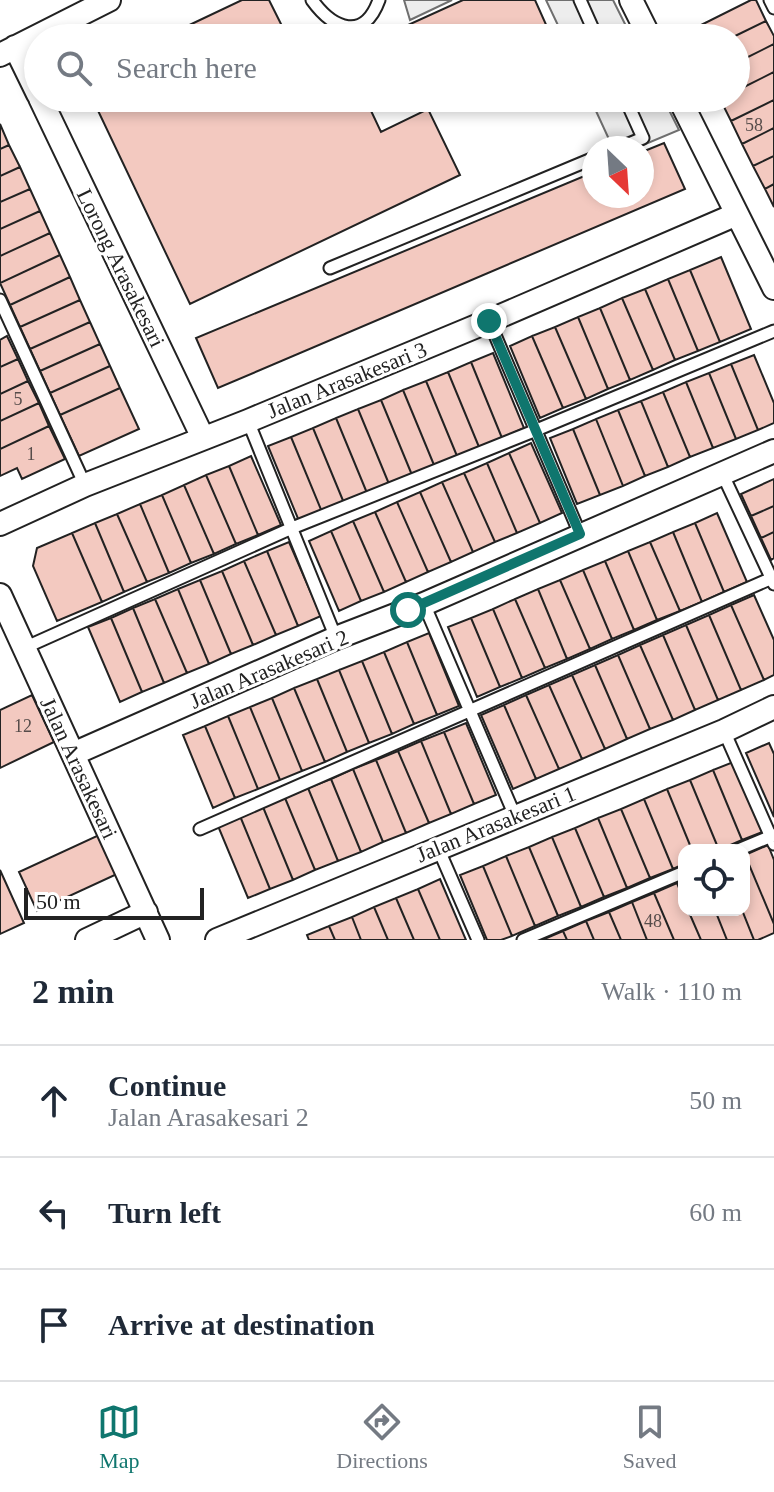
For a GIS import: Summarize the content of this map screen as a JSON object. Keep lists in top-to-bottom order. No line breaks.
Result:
{"streets":{"street":["Lorong Arasakesari","Jalan Arasakesari 3","Jalan Arasakesari 2","Jalan Arasakesari","Jalan Arasakesari 1"]},"crossings":[["Lorong Arasakesari","Jalan Arasakesari 3"],["Jalan Arasakesari 2","Jalan Arasakesari"]],"house_numbers":["58","5","1","12","48"],"scale_bar":"50 m","north":"bottom right","page":{"search":"Search here","scale":"50 m","heading":["2 min","Walk · 110 m"],"list":[["Continue","Jalan Arasakesari 2","50 m"],["Turn left","60 m"],"Arrive at destination"],"nav":["Map","Directions","Saved"]}}
